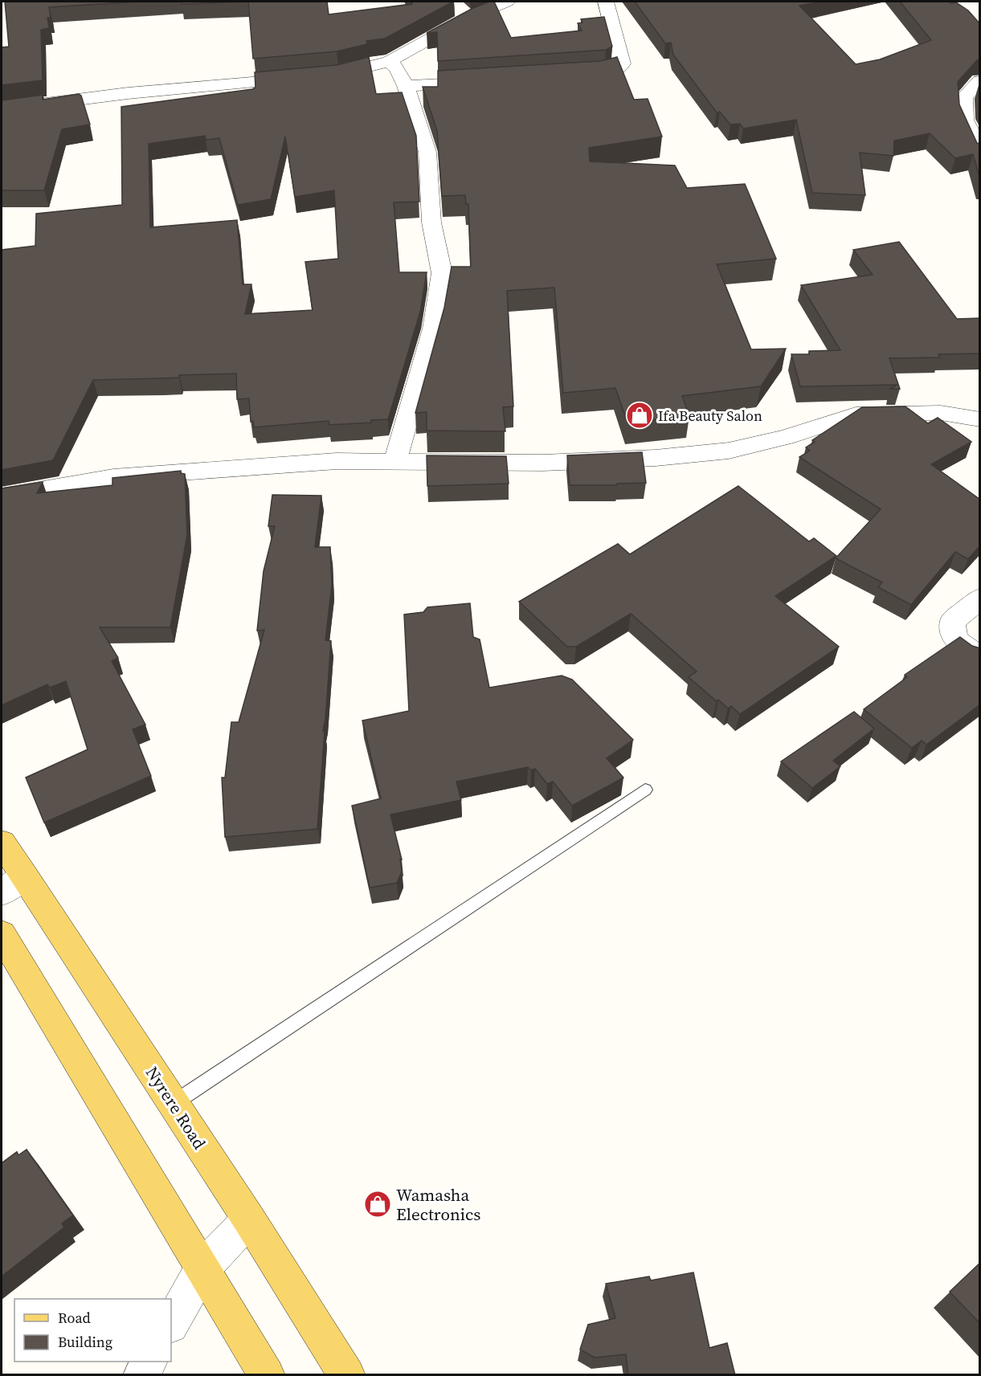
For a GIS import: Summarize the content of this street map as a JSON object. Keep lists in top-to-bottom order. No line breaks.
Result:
{"streets":{"main road":["Nyrere Road"]},"places":{"shop":["Ifa Beauty Salon","Wamasha Electronics"]},"legend":["Road","Building"]}
